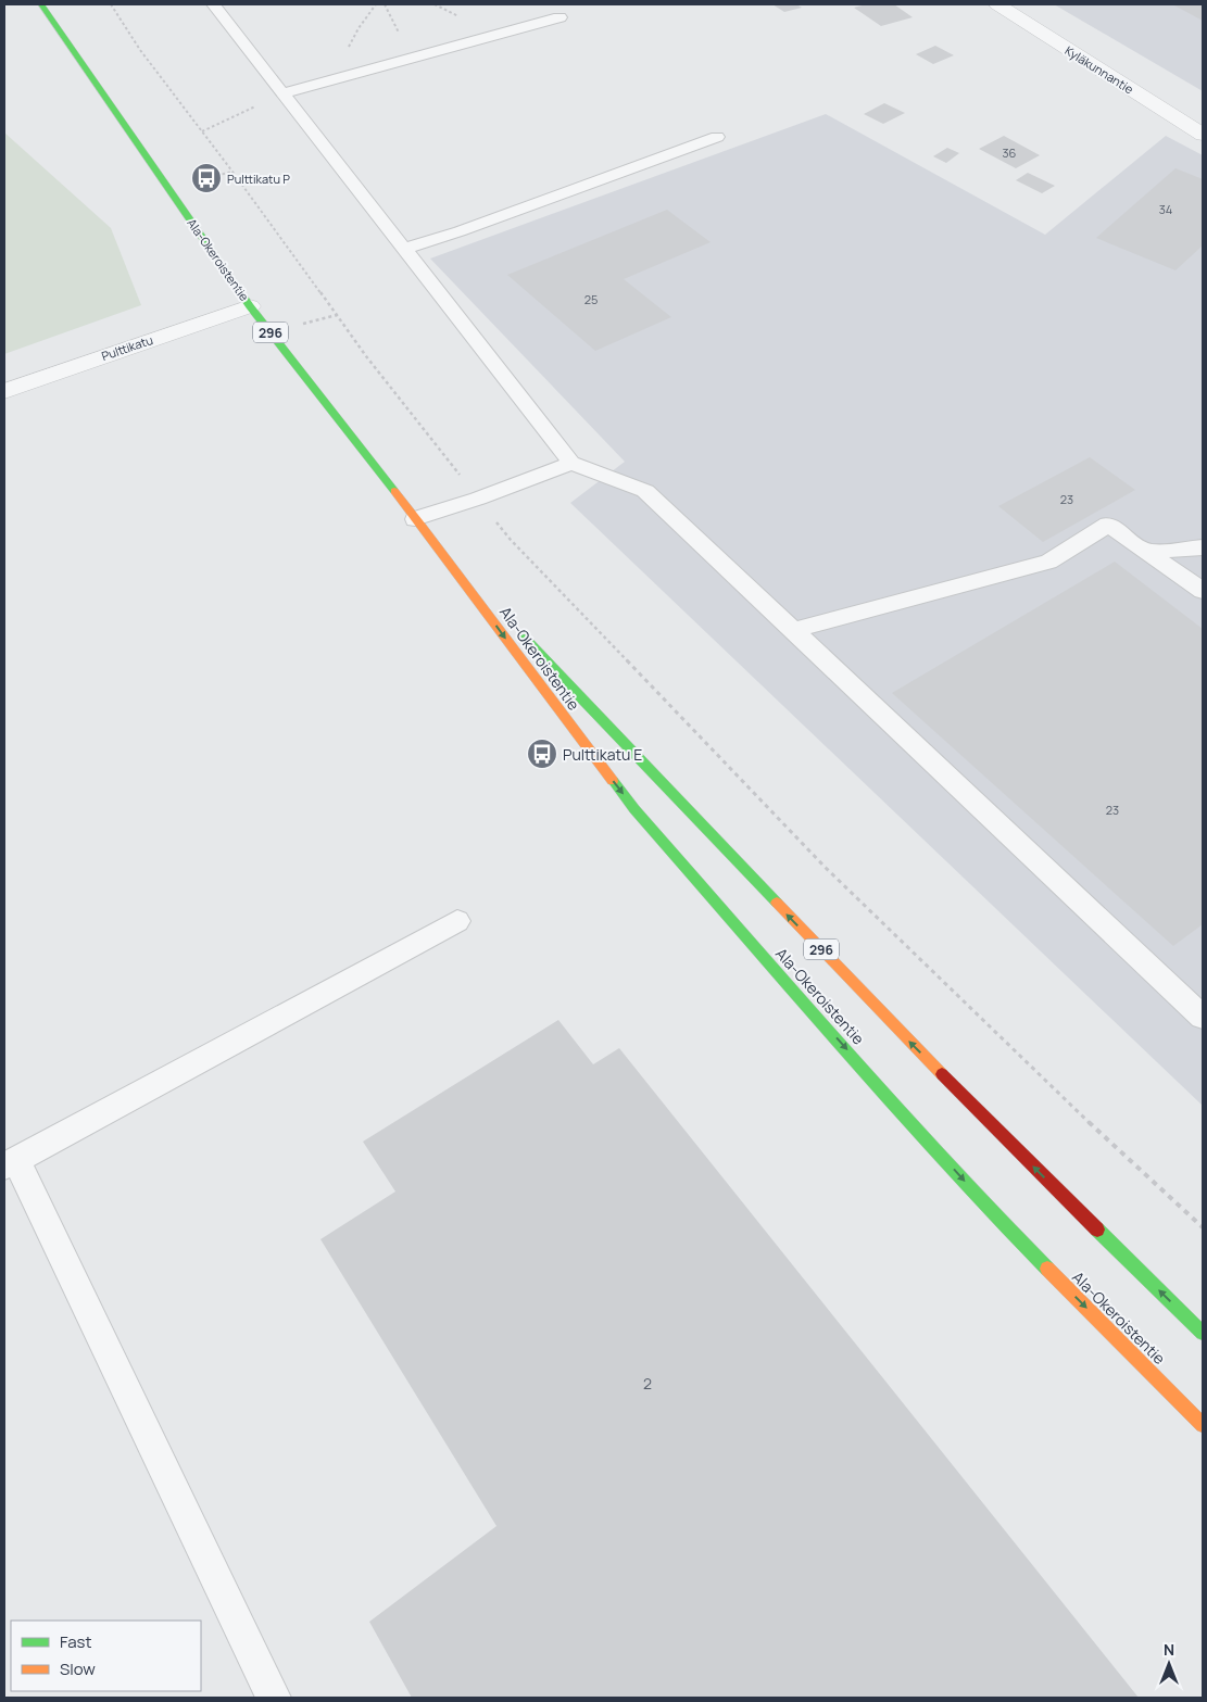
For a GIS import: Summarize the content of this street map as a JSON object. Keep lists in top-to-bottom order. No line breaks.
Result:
{"streets":{"main road":["Ala-Okeroistentie","296"],"street":["Kyläkunnantie","Pulttikatu"]},"crossings":[["Ala-Okeroistentie","Pulttikatu"]],"places":{"bus stop":["Pulttikatu P","Pulttikatu E"]},"house_numbers":["36","34","25","23","23","2"],"legend":["Fast","Slow"],"north":"top"}
